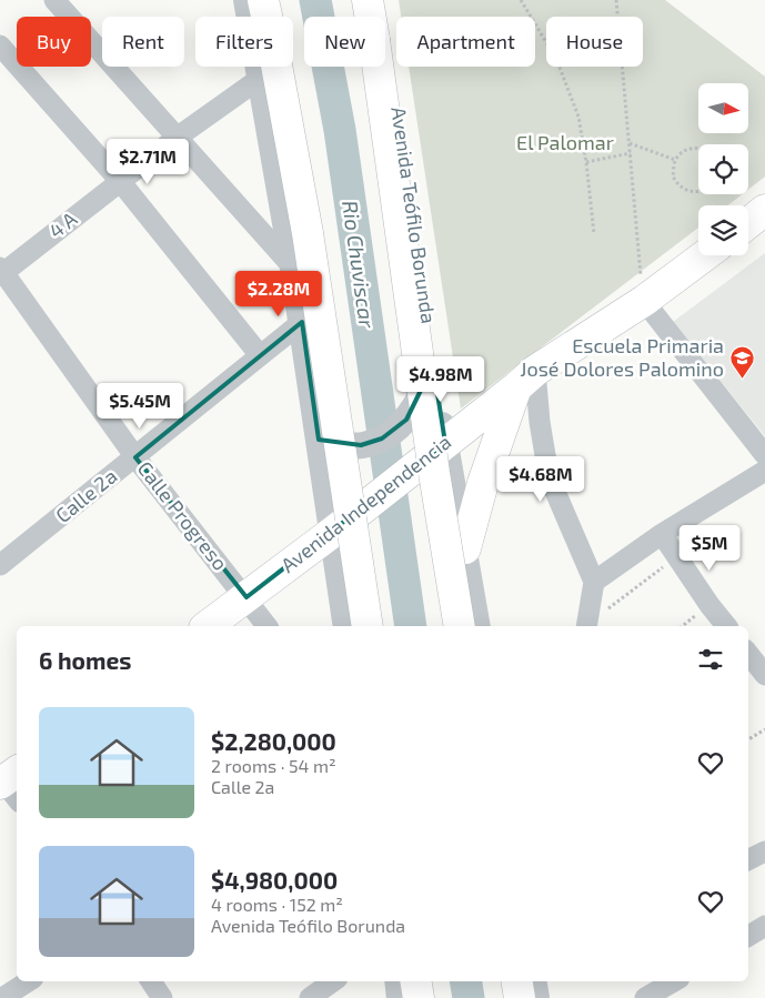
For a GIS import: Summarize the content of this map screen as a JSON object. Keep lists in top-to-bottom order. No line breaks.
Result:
{"streets":{"main road":["Avenida Independencia"],"street":["Avenida Teófilo Borunda","4 A","Calle 2a","Calle Progreso"]},"crossings":[["Avenida Teófilo Borunda","Avenida Independencia"],["4 A","Calle Progreso"],["Calle 2a","Calle Progreso"],["Avenida Independencia","Calle Progreso"]],"water":["Rio Chuviscar"],"parks":["El Palomar"],"places":{"school or university":["Escuela Primaria José Dolores Palomino"]},"north":"right","page":{"chip":["Buy","Rent","Filters","New","Apartment","House"],"price":["$2.71M","$2.28M","$4.98M","$5.45M","$4.68M","$5M"],"heading":"6 homes","list":[{"name":"$2,280,000","note":"2 rooms · 54 m² · Calle 2a"},{"name":"$4,980,000","note":"4 rooms · 152 m² · Avenida Teófilo Borunda"}]}}
